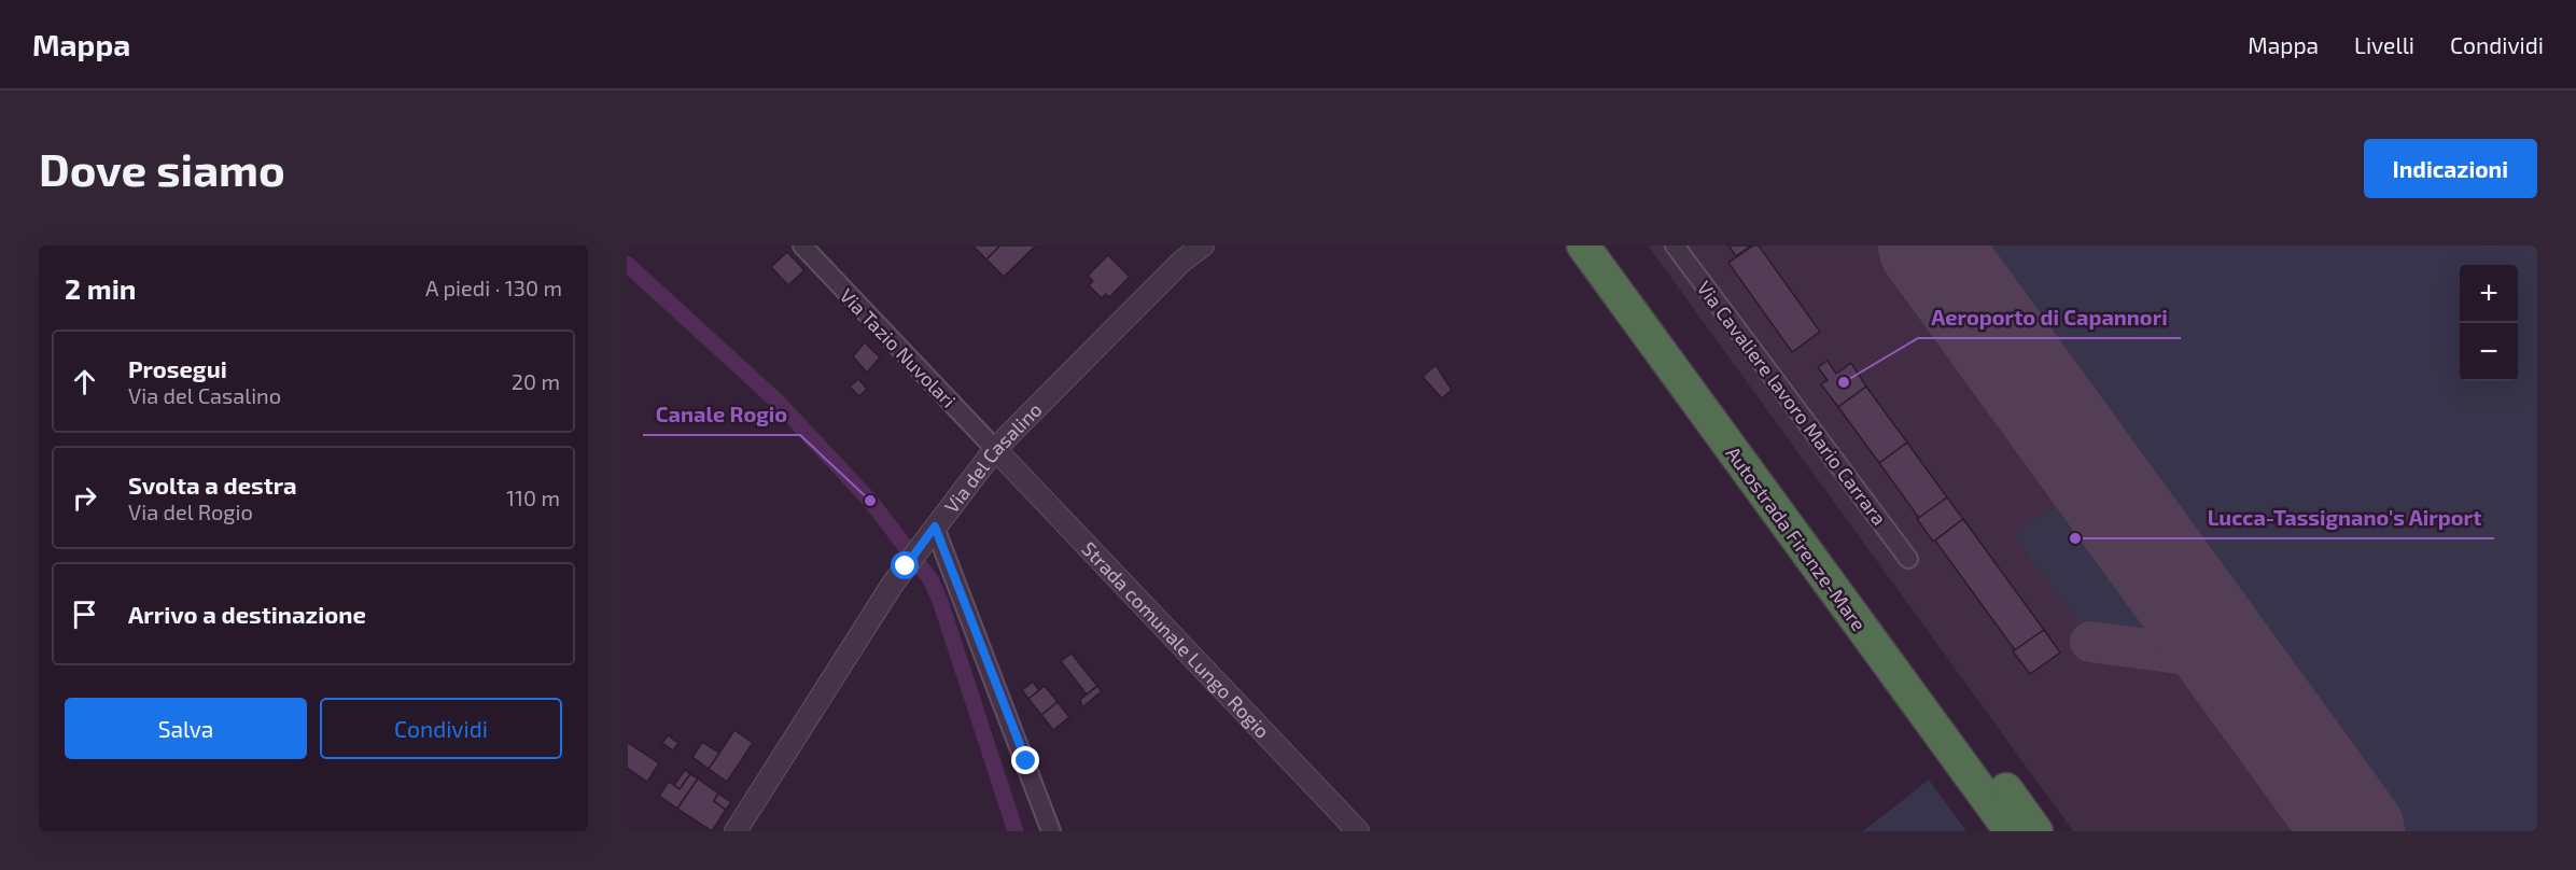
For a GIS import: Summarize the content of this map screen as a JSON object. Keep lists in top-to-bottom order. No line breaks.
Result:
{"streets":{"highway":["Autostrada Firenze-Mare"],"street":["Via Tazio Nuvolari","Via Cavaliere lavoro Mario Carrara","Via del Casalino","Strada comunale Lungo Rogio"]},"crossings":[["Via Tazio Nuvolari","Via del Casalino"],["Via Tazio Nuvolari","Strada comunale Lungo Rogio"],["Via del Casalino","Strada comunale Lungo Rogio"]],"places":["Aeroporto di Capannori","Canale Rogio","Lucca-Tassignano's Airport"],"page":{"header":"Mappa","nav":["Mappa","Livelli","Condividi"],"buttons":["Indicazioni",["Salva","Condividi"]],"title":"Dove siamo","heading":["2 min","A piedi · 130 m"],"map_buttons":["+","−"],"list":[["Prosegui","Via del Casalino","20 m"],["Svolta a destra","Via del Rogio","110 m"],"Arrivo a destinazione"]}}
